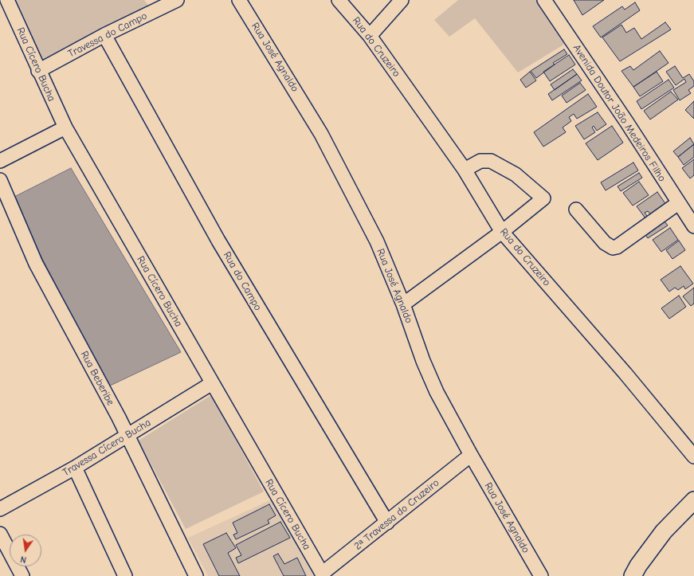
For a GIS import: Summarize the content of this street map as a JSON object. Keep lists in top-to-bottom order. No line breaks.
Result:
{"streets":{"street":["Travessa do Campo","Rua do Cruzeiro","Rua José Agnaldo","Rua Cícero Bucha","Avenida Doutor João Medeiros Filho","Rua do Campo","Rua Beberibe","Travessa Cícero Bucha","2ᵃ Travessa do Cruzeiro"]},"crossings":[["Travessa do Campo","Rua Cícero Bucha"],["Travessa do Campo","Rua do Campo"],["Rua José Agnaldo","2ᵃ Travessa do Cruzeiro"],["Rua Cícero Bucha","Travessa Cícero Bucha"],["Rua Cícero Bucha","2ᵃ Travessa do Cruzeiro"],["Rua do Campo","2ᵃ Travessa do Cruzeiro"],["Rua Beberibe","Travessa Cícero Bucha"]],"north":"bottom"}
